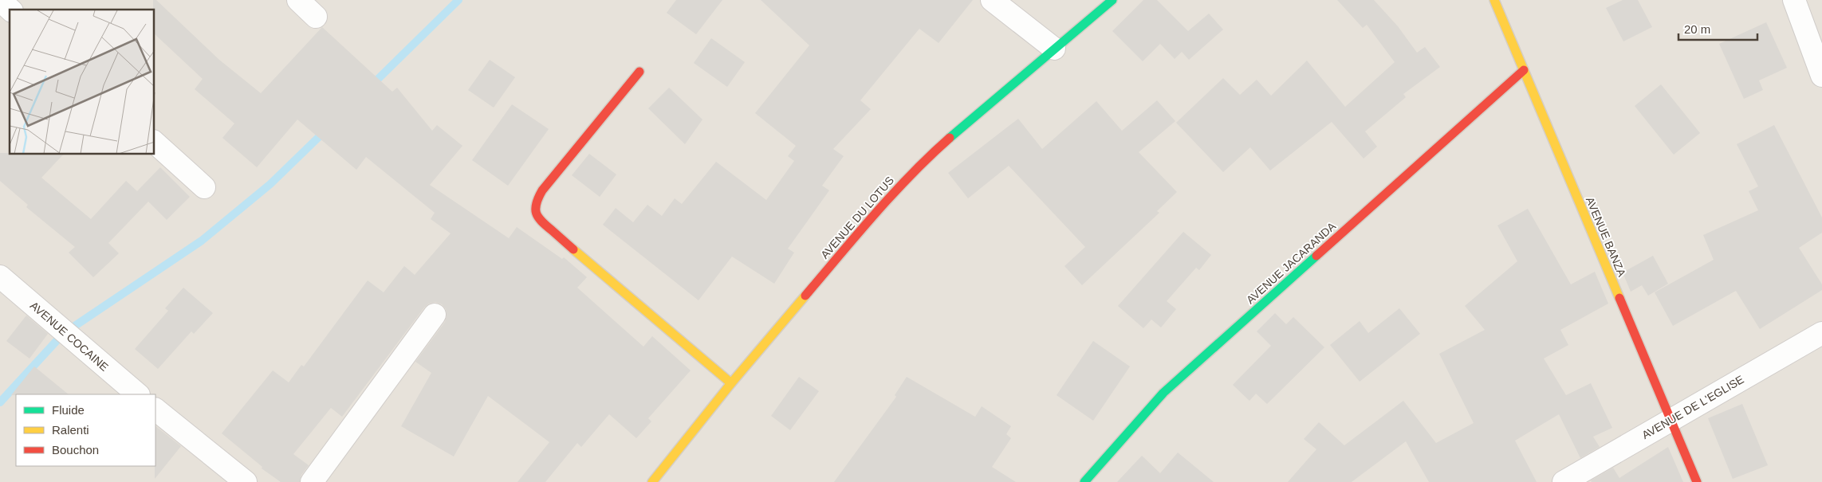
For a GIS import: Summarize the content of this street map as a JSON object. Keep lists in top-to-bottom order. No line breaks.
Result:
{"streets":{"street":["AVENUE DU LOTUS","AVENUE BANZA","AVENUE JACARANDA","AVENUE COCAINE","AVENUE DE L'EGLISE"]},"crossings":[["AVENUE BANZA","AVENUE JACARANDA"],["AVENUE BANZA","AVENUE DE L'EGLISE"]],"legend":["Fluide","Ralenti","Bouchon"],"scale_bar":"20 m"}
